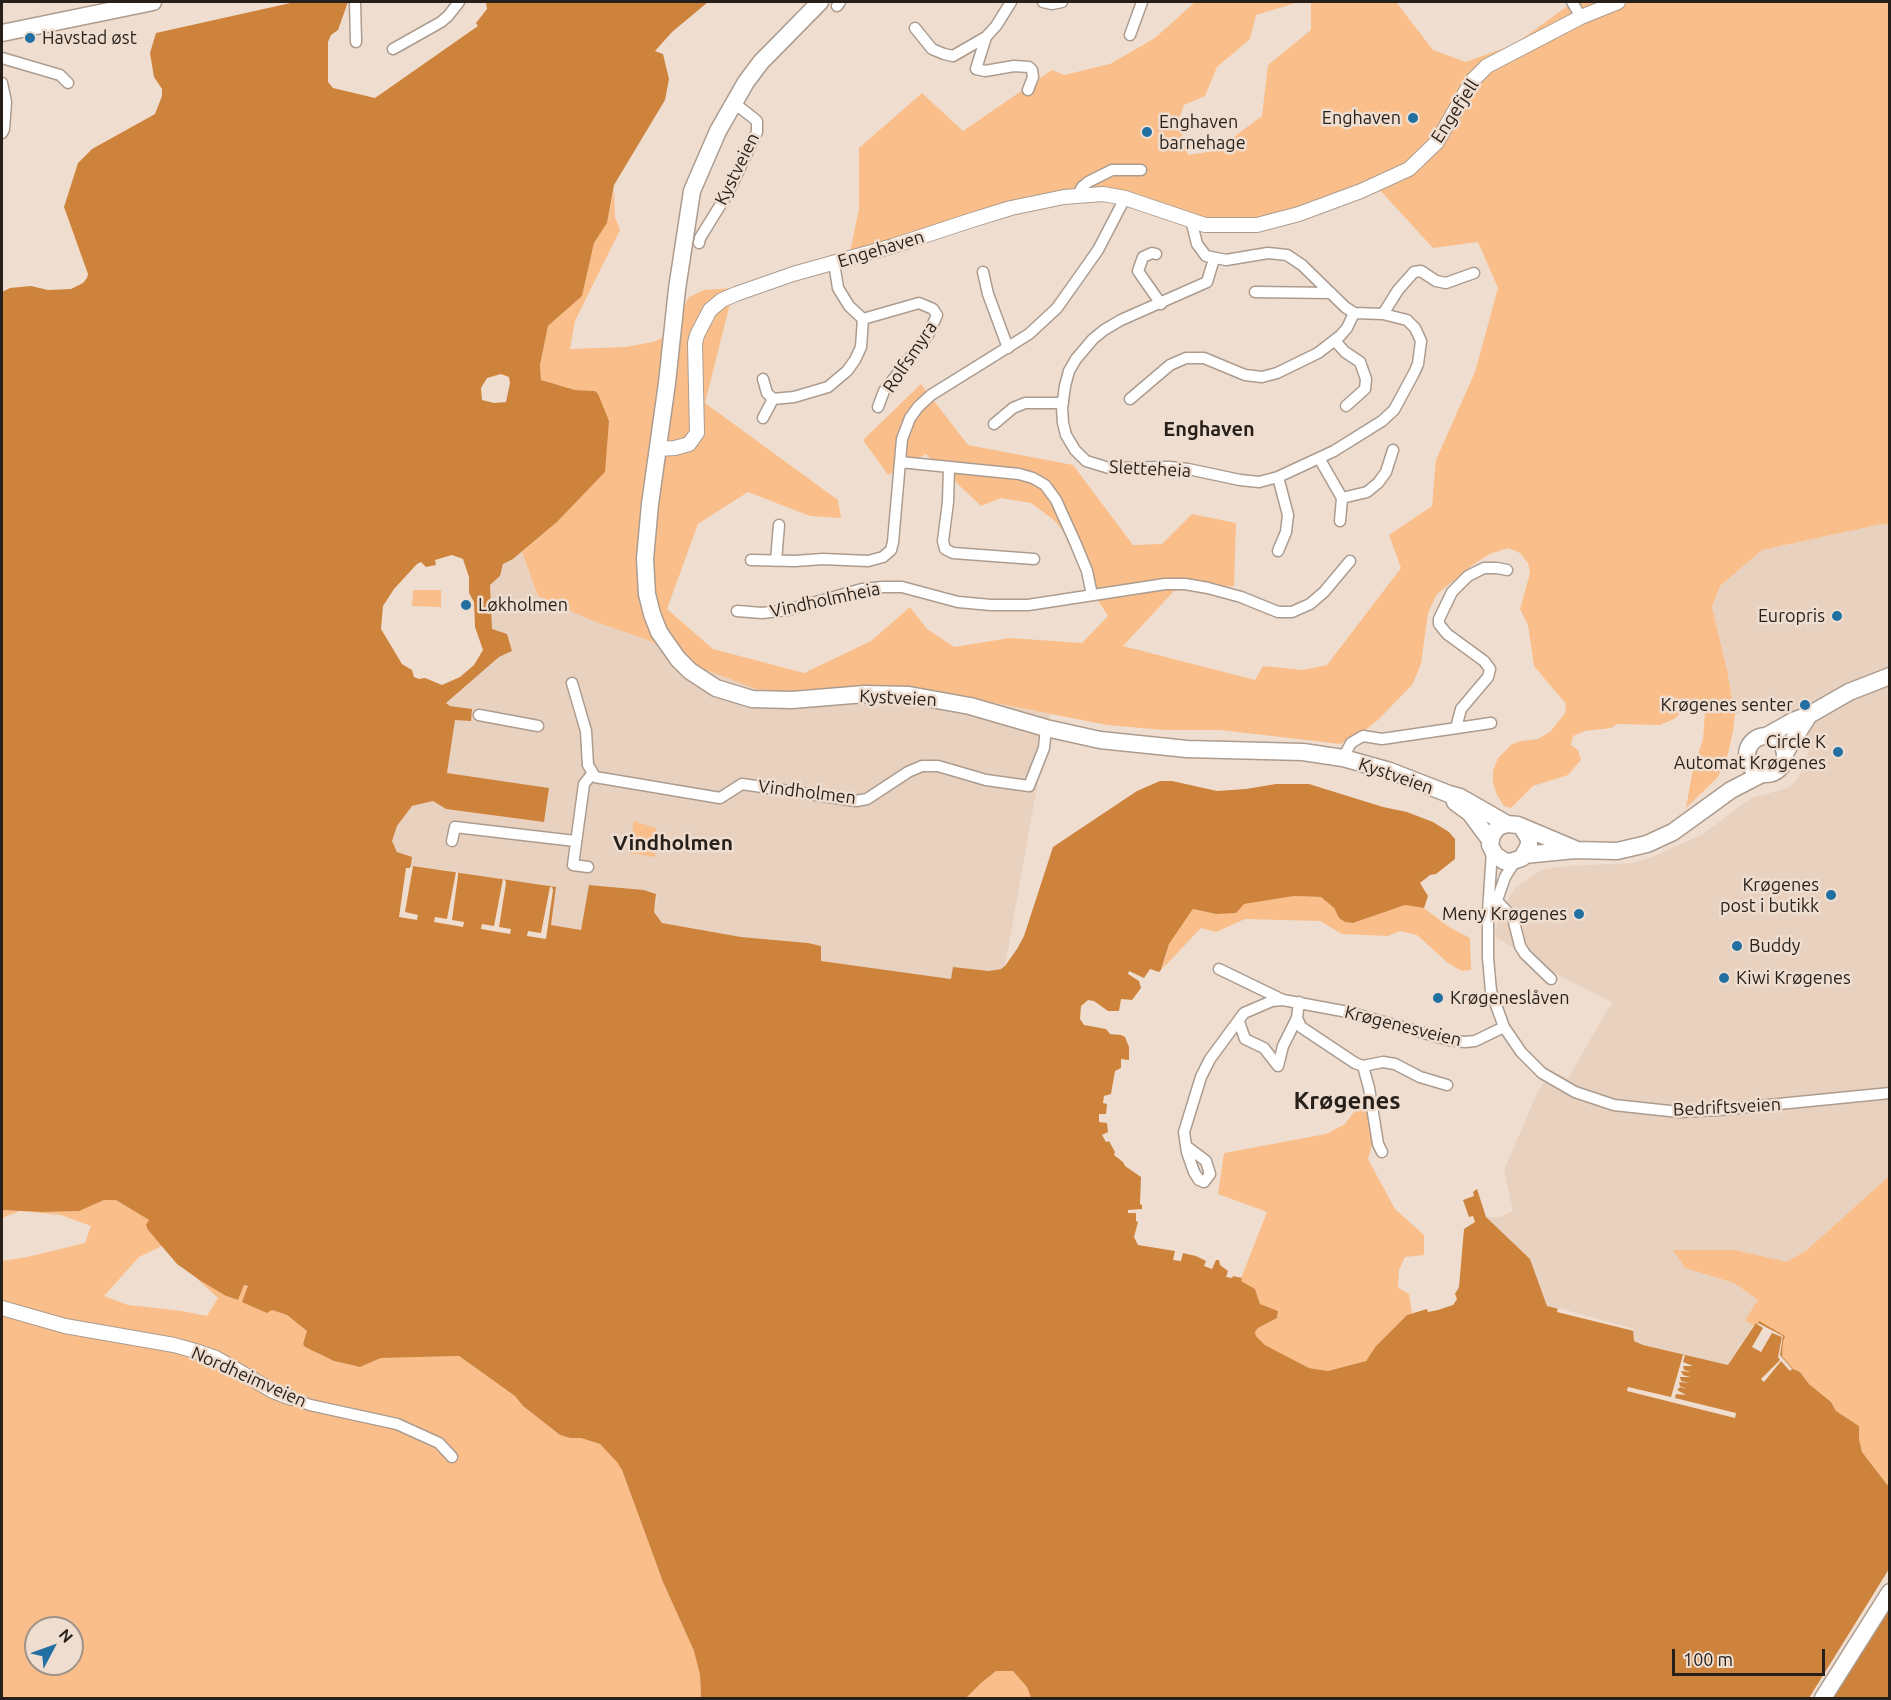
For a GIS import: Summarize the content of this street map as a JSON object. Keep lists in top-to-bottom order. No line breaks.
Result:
{"streets":{"main road":["Kystveien"],"street":["Engefjell","Engehaven","Rolfsmyra","Sletteheia","Vindholmheia","Vindholmen","Krøgenesveien","Bedriftsveien","Nordheimveien"]},"crossings":[["Engefjell","Engehaven"],["Kystveien","Engehaven"],["Kystveien","Vindholmen"],["Kystveien","Bedriftsveien"],["Engehaven","Vindholmheia"],["Krøgenesveien","Bedriftsveien"]],"districts":["Enghaven","Vindholmen","Krøgenes"],"places":["Havstad øst","Enghaven","Enghaven barnehage","Løkholmen","Europris","Krøgenes senter","Circle K Automat Krøgenes","Krøgenes post i butikk","Meny Krøgenes","Buddy","Kiwi Krøgenes","Krøgeneslåven"],"scale_bar":"100 m","north":"top right"}
